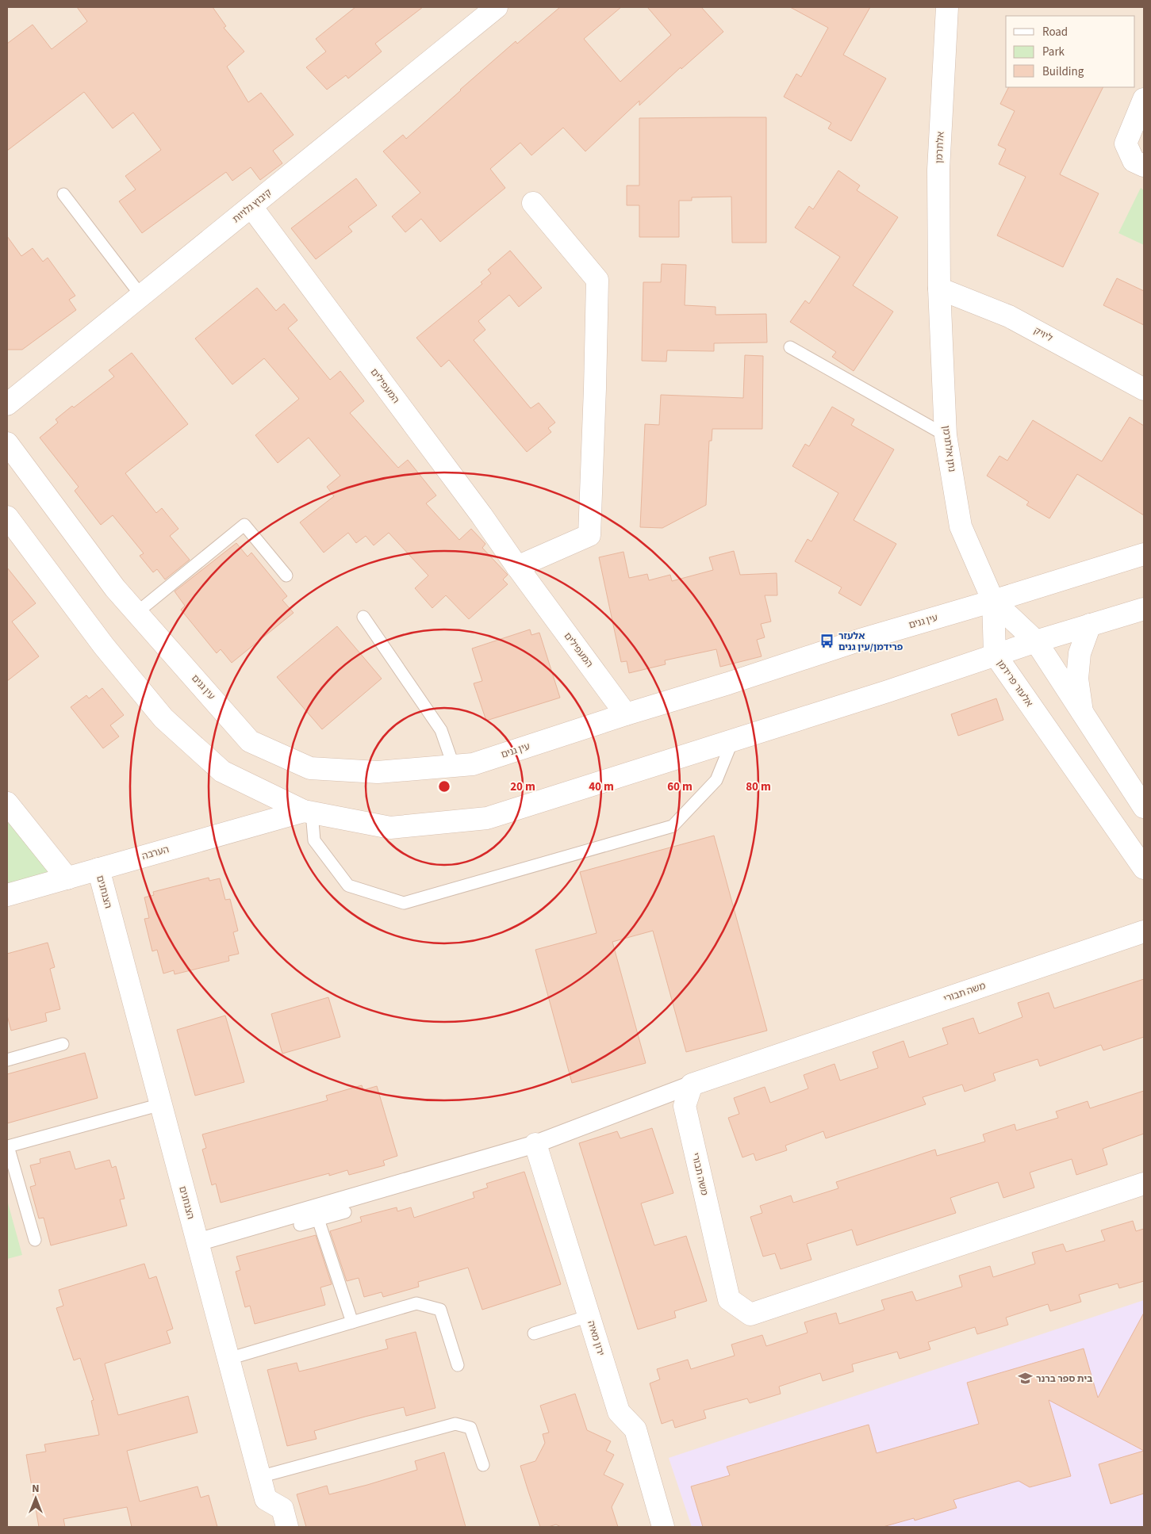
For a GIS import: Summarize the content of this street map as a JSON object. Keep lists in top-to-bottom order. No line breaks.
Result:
{"streets":{"street":["אלתרמן","קיבוץ גלויות","ליויק","המעפילים","נתן אלתרמן","עין גנים","אלעזר פרידמן","הערבה","הצנחנים","משה תבורי","ירון מאיה"]},"crossings":[["אלתרמן","ליויק"],["אלתרמן","נתן אלתרמן"],["קיבוץ גלויות","המעפילים"],["ליויק","נתן אלתרמן"],["המעפילים","עין גנים"],["נתן אלתרמן","עין גנים"],["נתן אלתרמן","אלעזר פרידמן"],["עין גנים","אלעזר פרידמן"],["הערבה","הצנחנים"]],"places":{"bus stop":["אלעזר פרידמן/עין גנים"],"school or university":["בית ספר ברנר"]},"legend":["Road","Park","Building"],"north":"top","rings":["20 m","40 m","60 m","80 m"]}
